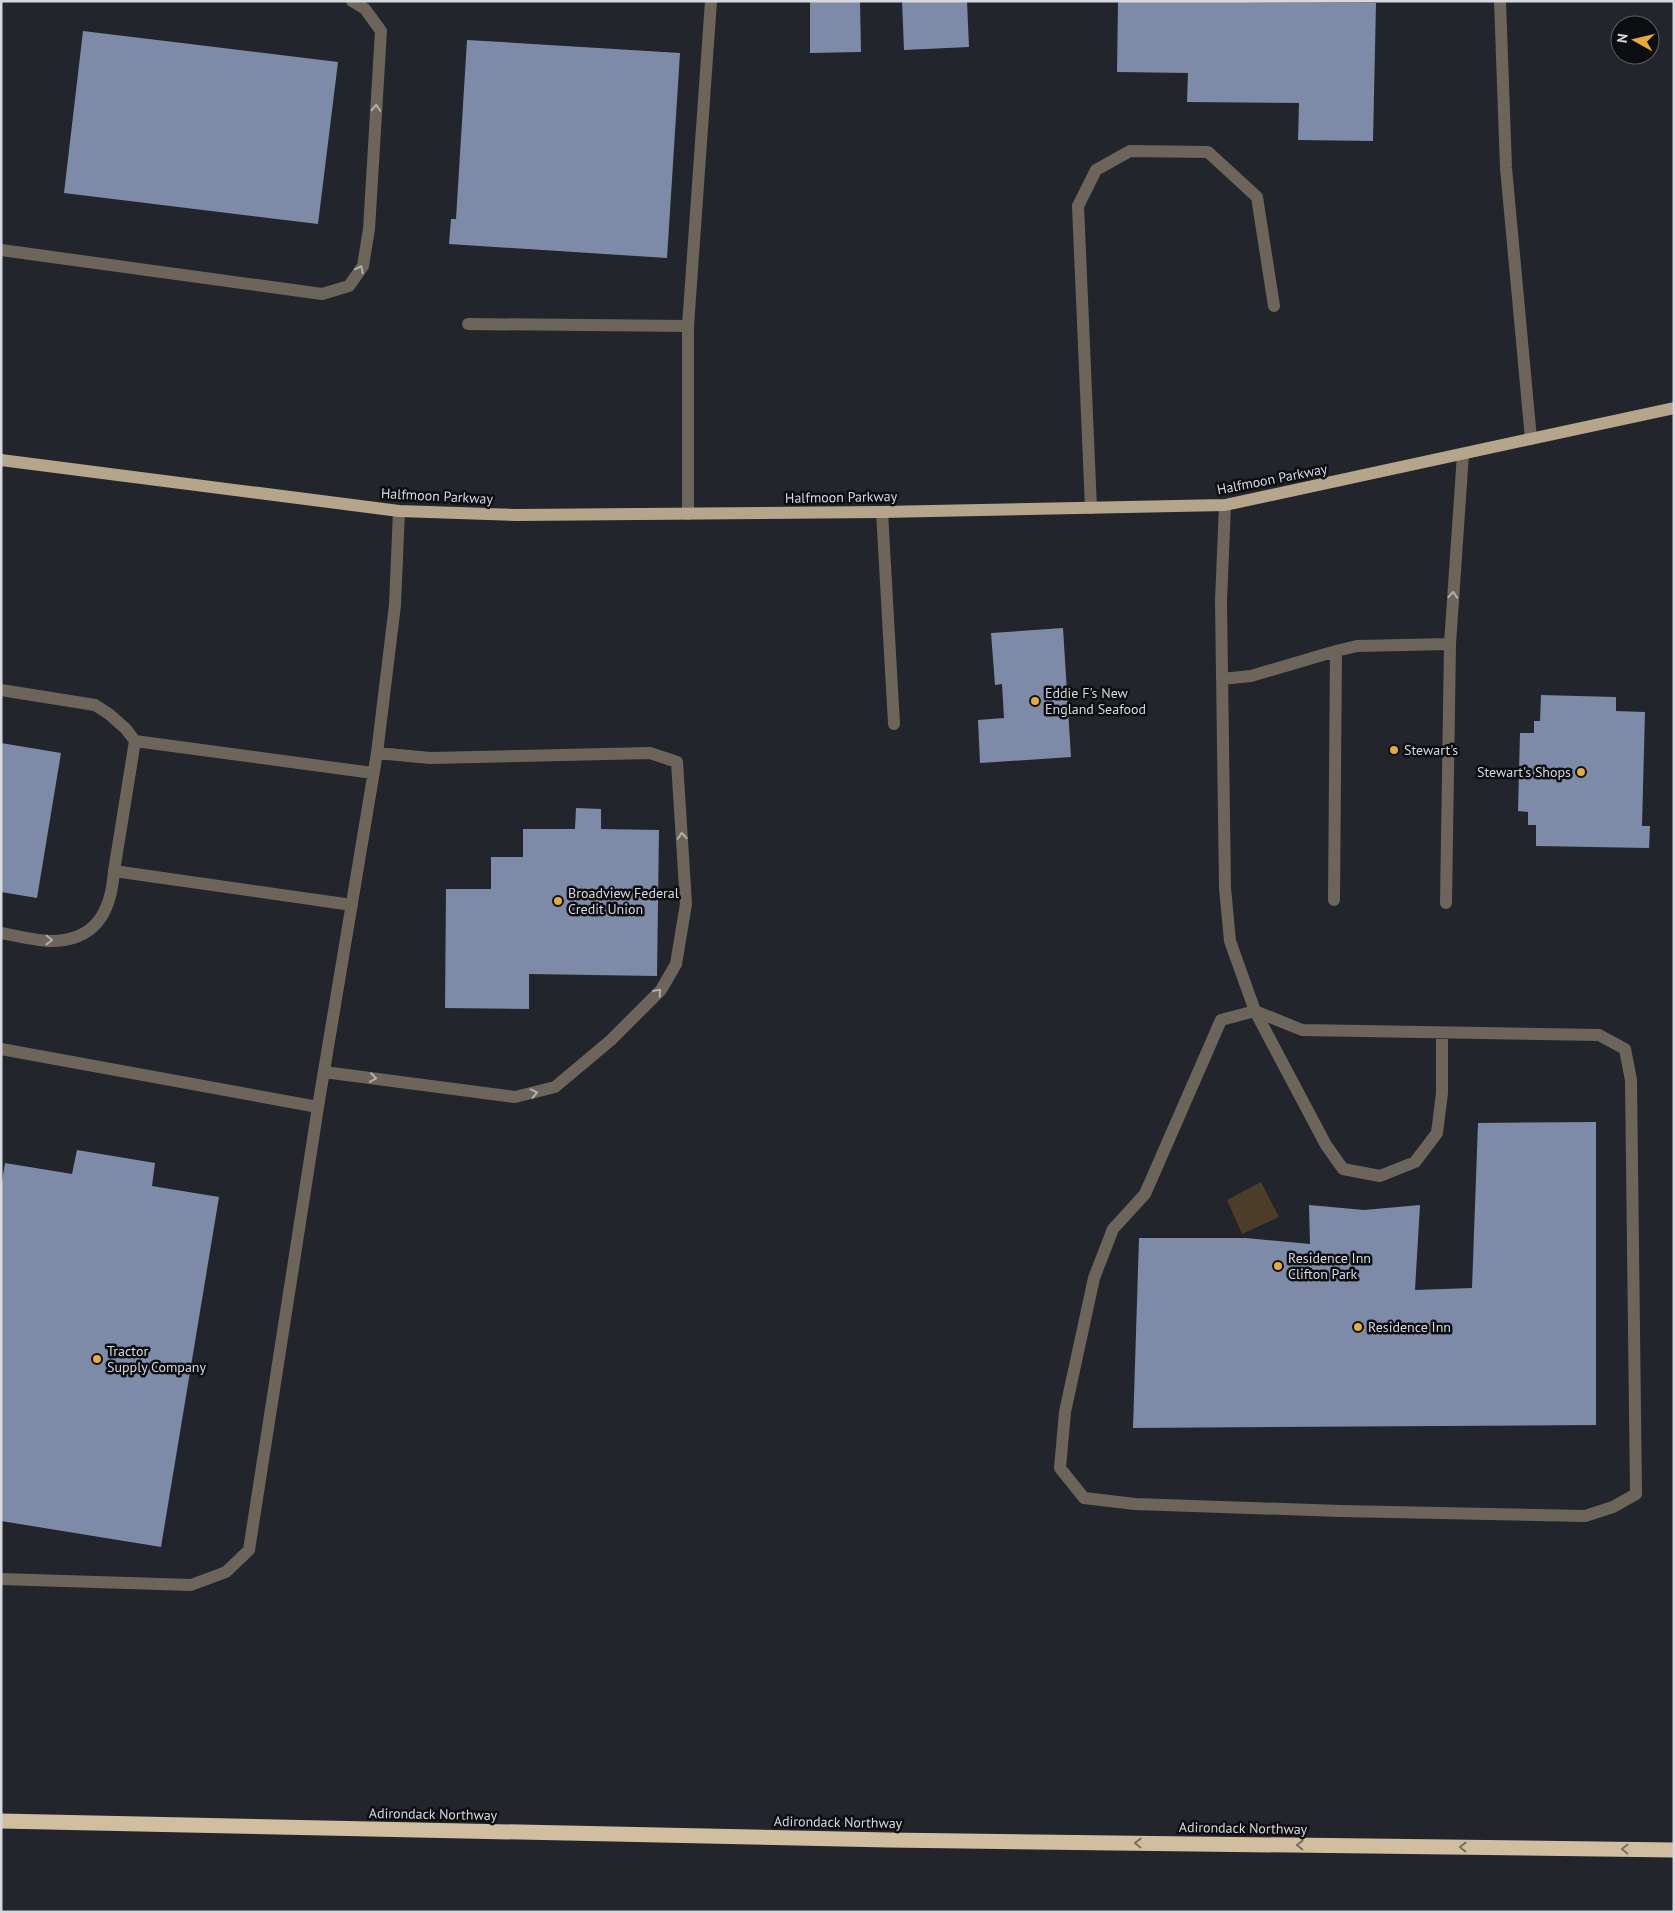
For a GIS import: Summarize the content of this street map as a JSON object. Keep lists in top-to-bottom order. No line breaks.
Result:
{"streets":{"highway":["Adirondack Northway"],"main road":["Halfmoon Parkway"]},"one_way":["Adirondack Northway"],"places":["Eddie F's New England Seafood","Stewart's","Stewart's Shops","Broadview Federal Credit Union","Residence Inn Clifton Park","Residence Inn","Tractor Supply Company"],"north":"left"}
